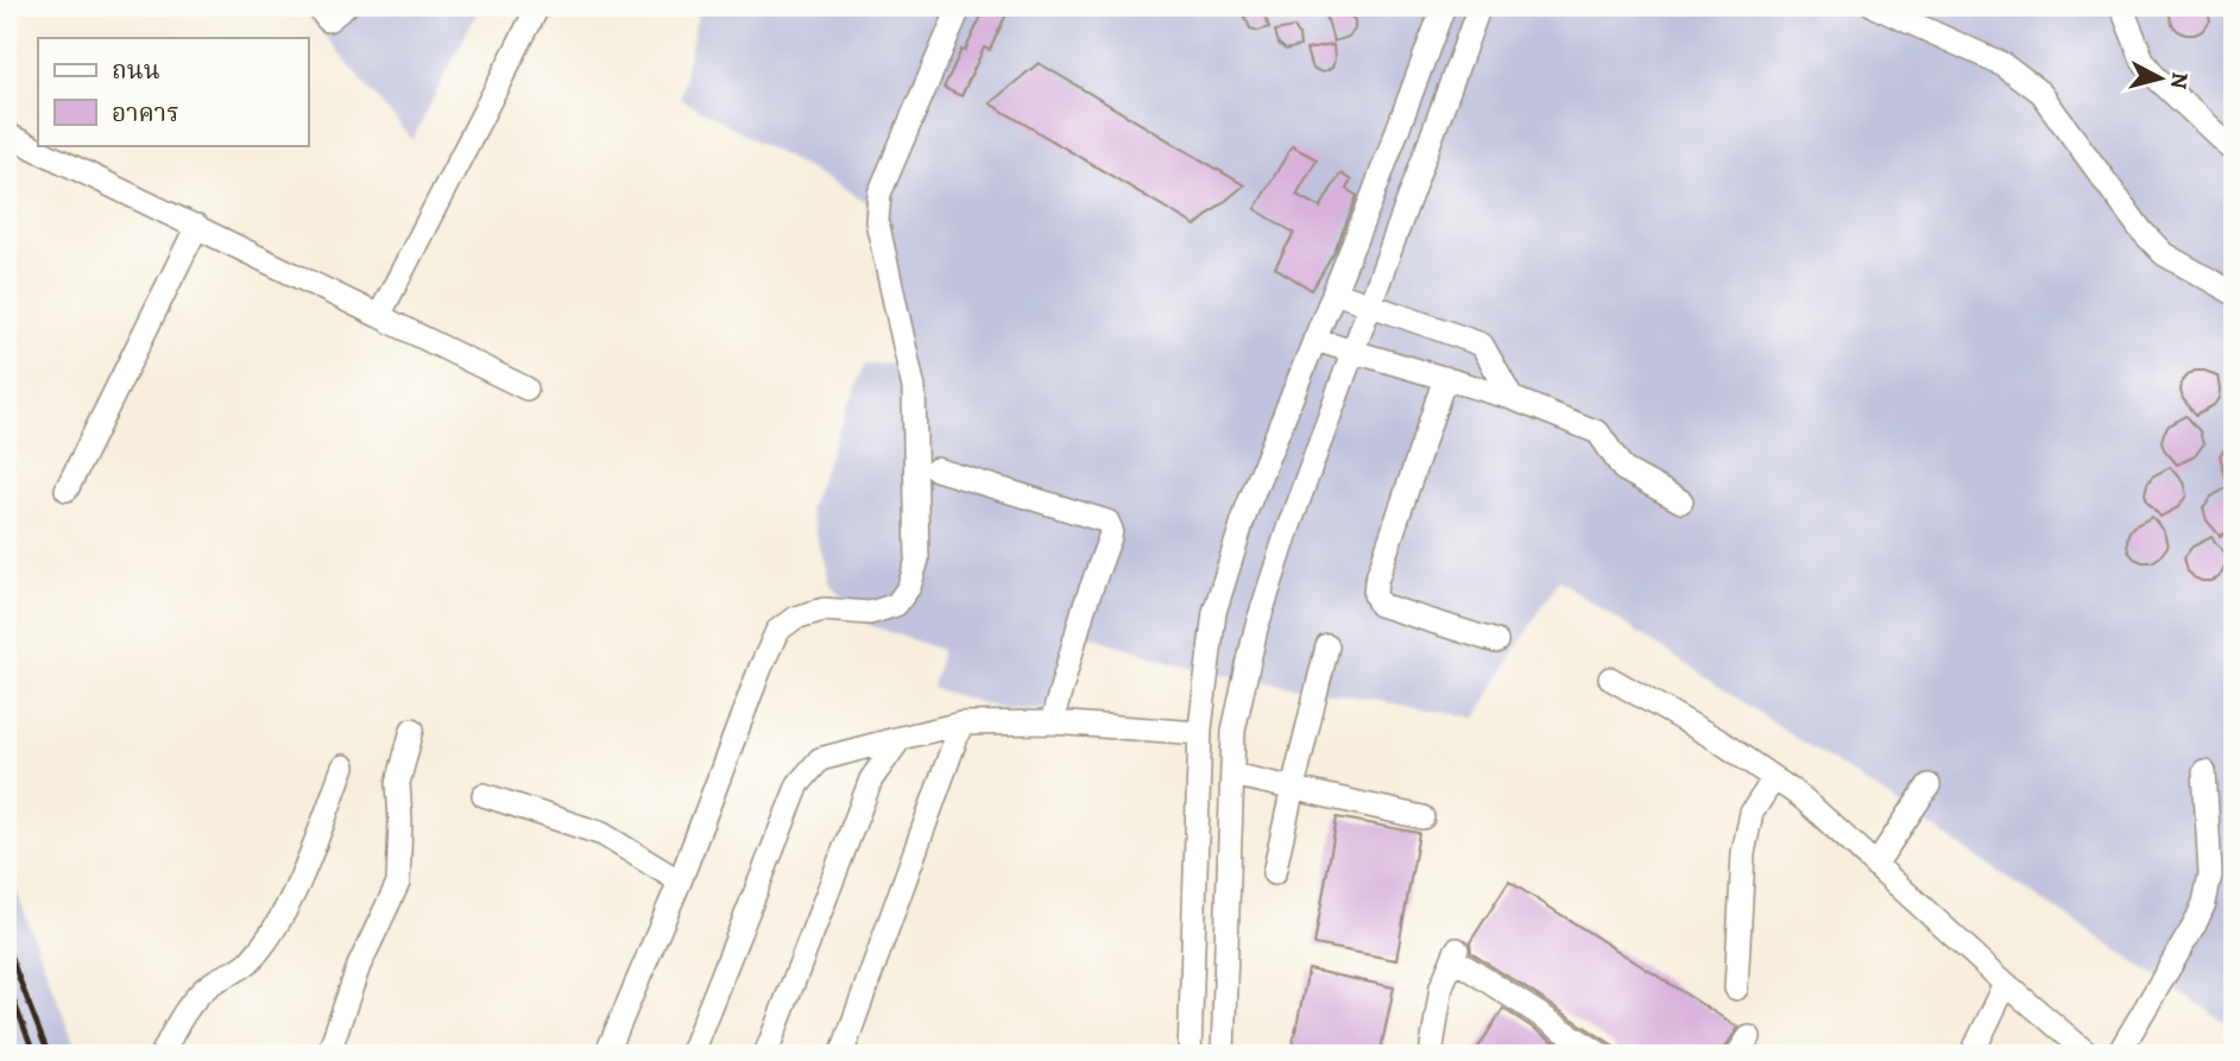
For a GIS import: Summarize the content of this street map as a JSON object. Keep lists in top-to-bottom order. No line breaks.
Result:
{"legend":["ถนน","อาคาร"],"north":"right"}
